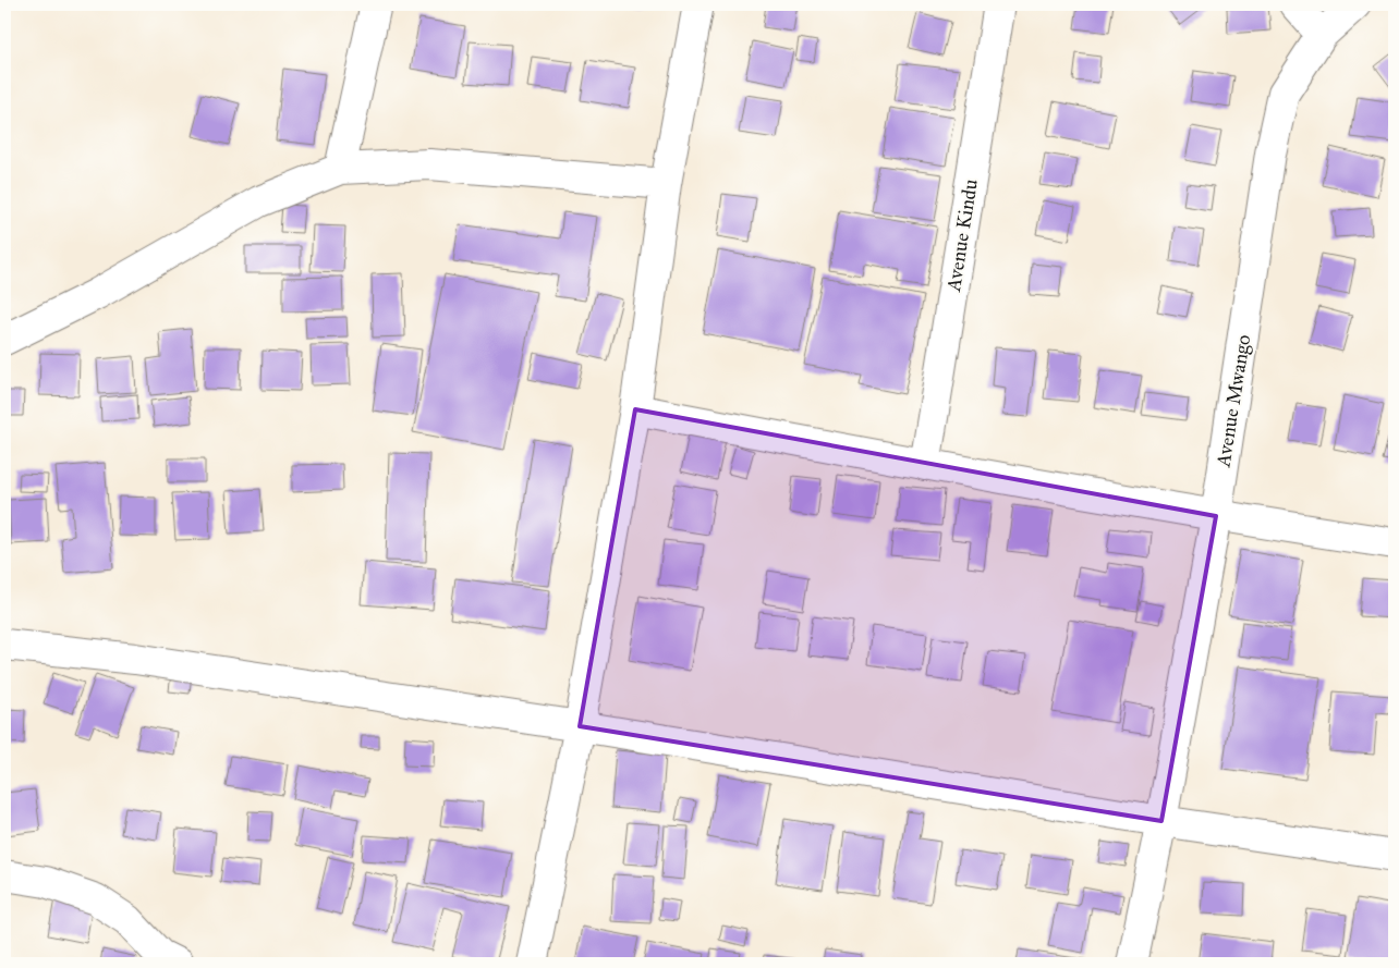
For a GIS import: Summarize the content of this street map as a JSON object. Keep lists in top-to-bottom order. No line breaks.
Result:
{"streets":{"street":["Avenue Kindu","Avenue Mwango"]}}
